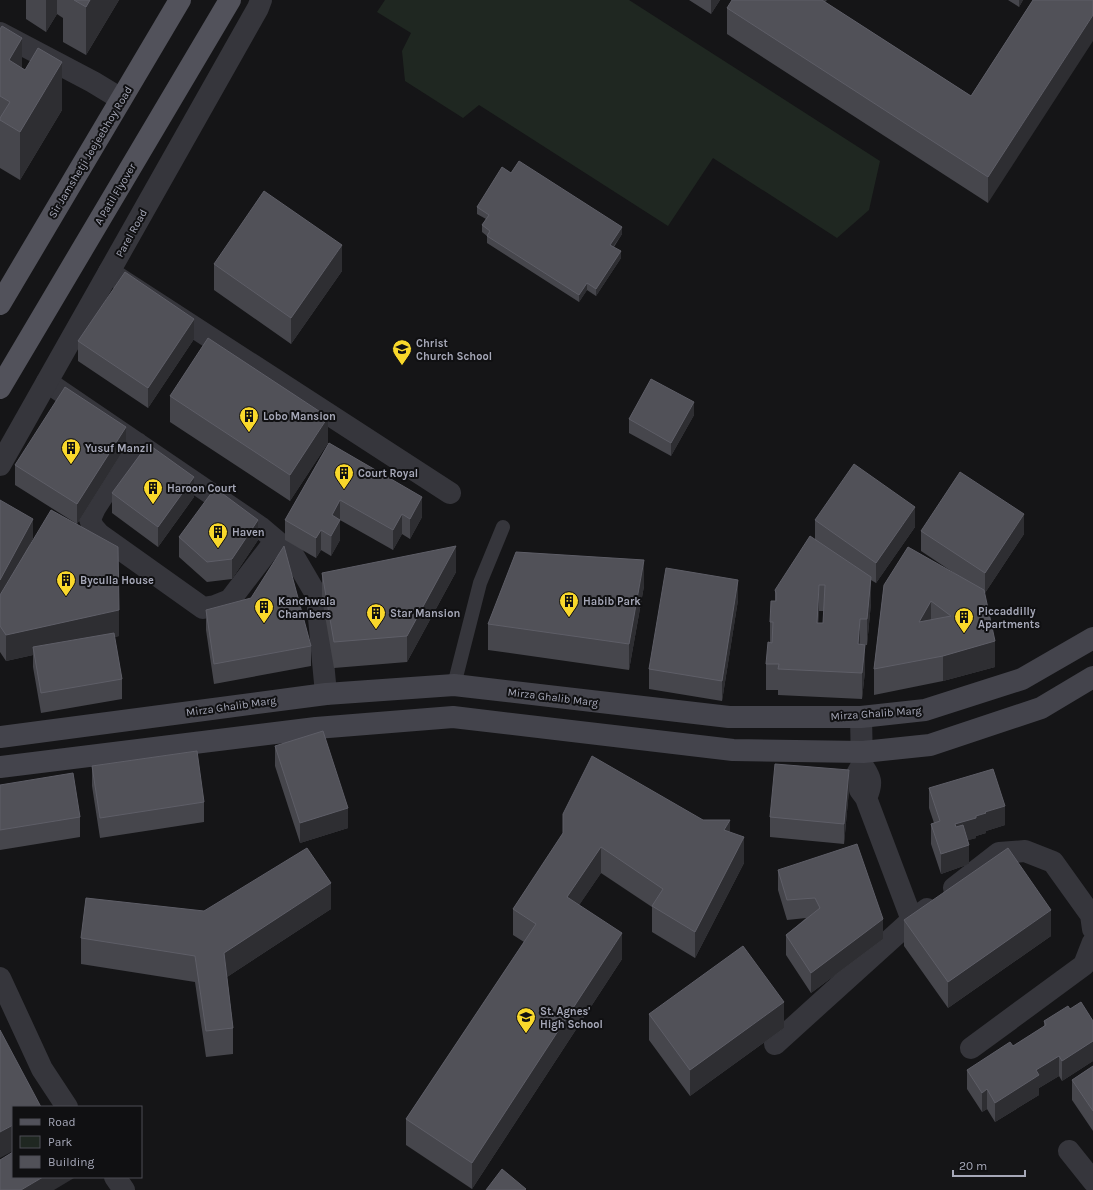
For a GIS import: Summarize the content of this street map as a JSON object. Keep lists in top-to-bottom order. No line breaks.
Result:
{"streets":{"main road":["Sir Jamshetji Jeejeebhoy Road","A Patil Flyover","Mirza Ghalib Marg"],"street":["Parel Road"]},"places":{"school or university":["Christ Church School","St. Agnes' High School"],"building":["Lobo Mansion","Yusuf Manzil","Court Royal","Haroon Court","Haven","Byculla House","Habib Park","Kanchwala Chambers","Star Mansion","Piccaddilly Apartments"]},"legend":["Road","Park","Building"],"scale_bar":"20 m"}
